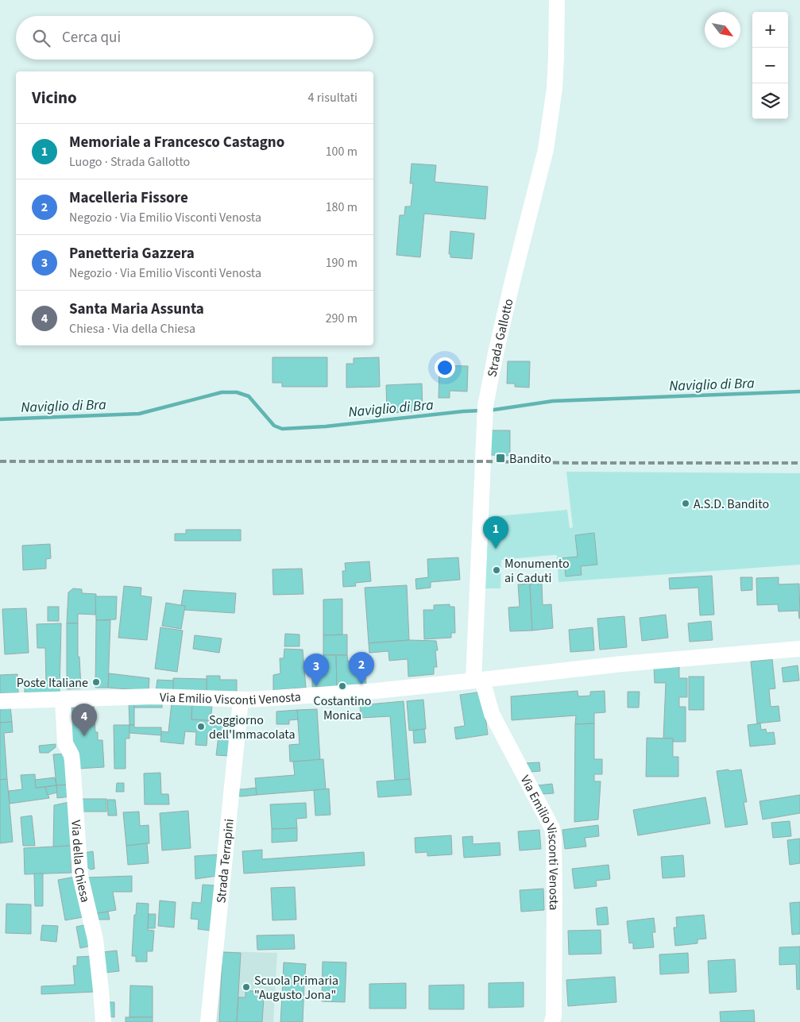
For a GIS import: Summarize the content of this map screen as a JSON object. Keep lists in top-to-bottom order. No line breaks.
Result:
{"streets":{"street":["Strada Gallotto","Via Emilio Visconti Venosta","Via della Chiesa","Strada Terrapini"]},"crossings":[["Strada Gallotto","Via Emilio Visconti Venosta"],["Via Emilio Visconti Venosta","Via della Chiesa"],["Via Emilio Visconti Venosta","Strada Terrapini"]],"water":["Naviglio di Bra"],"places":{"transit":["Bandito"],"other":["A.S.D. Bandito","Monumento ai Caduti","Poste Italiane","Costantino Monica","Soggiorno dell'Immacolata","Scuola Primaria \"Augusto Jona\""]},"north":"bottom right","page":{"map_buttons":["+","−"],"search":"Cerca qui","heading":["Vicino","4 risultati"],"list":[{"mark":"1","name":"Memoriale a Francesco Castagno","note":"Luogo · Strada Gallotto","value":"100 m"},{"mark":"2","name":"Macelleria Fissore","note":"Negozio · Via Emilio Visconti Venosta","value":"180 m"},{"mark":"3","name":"Panetteria Gazzera","note":"Negozio · Via Emilio Visconti Venosta","value":"190 m"},{"mark":"4","name":"Santa Maria Assunta","note":"Chiesa · Via della Chiesa","value":"290 m"}],"pins":["1","2","3","4"]}}
